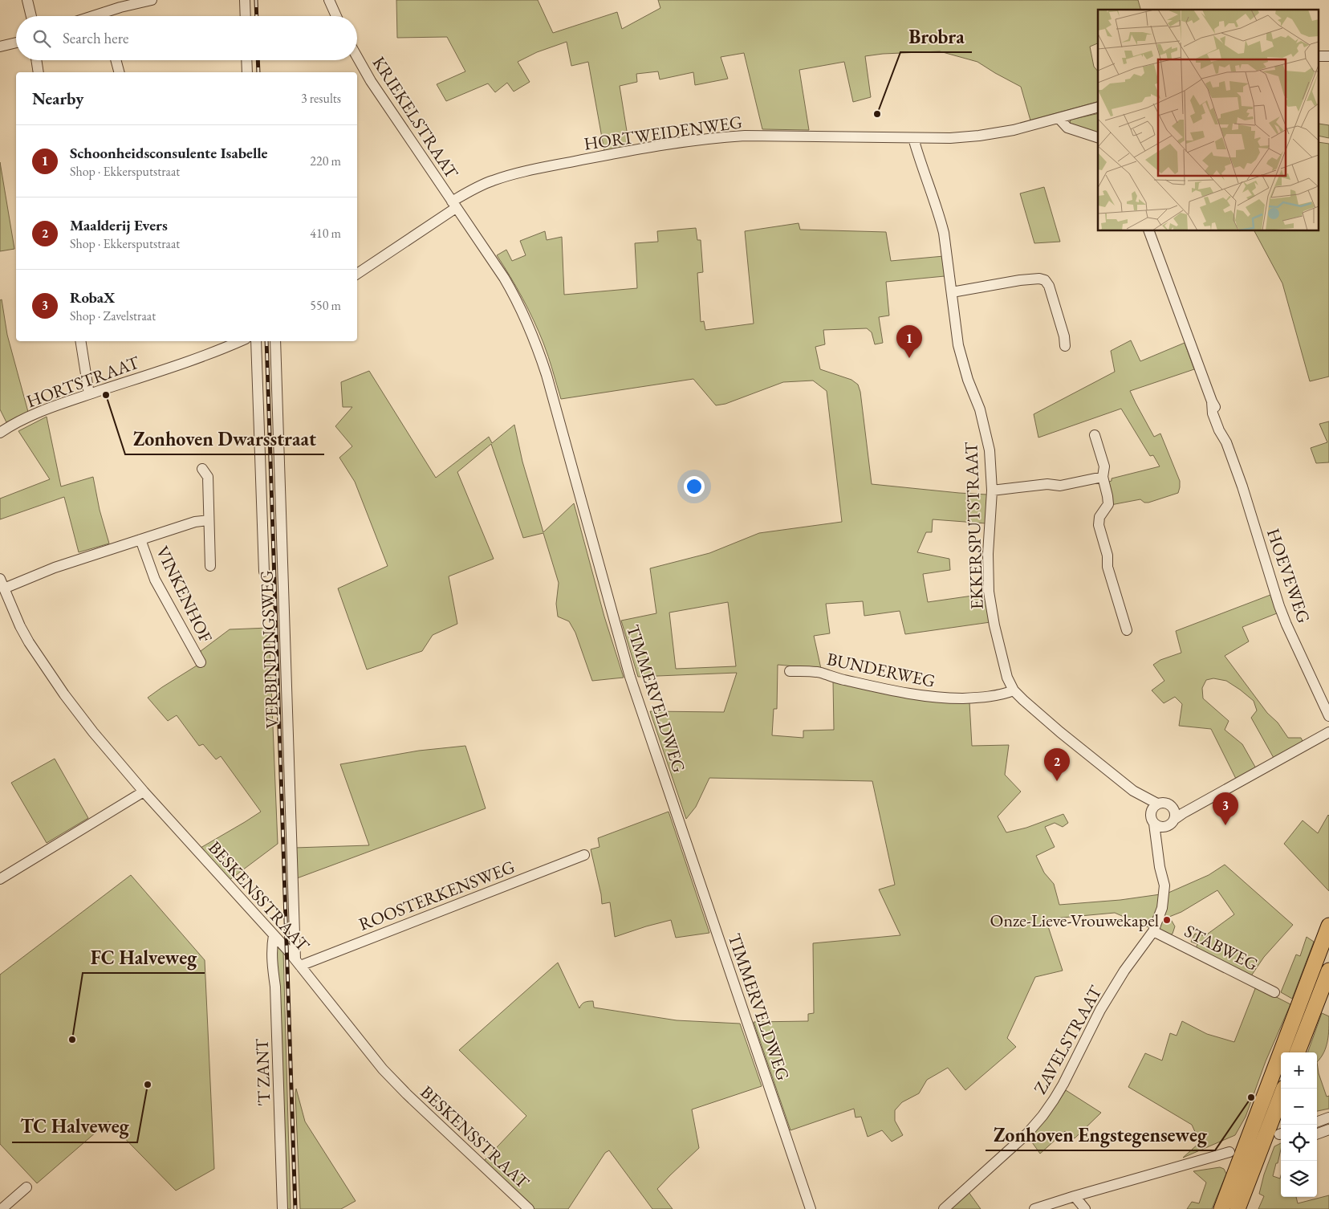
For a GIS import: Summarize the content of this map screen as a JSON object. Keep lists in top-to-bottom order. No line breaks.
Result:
{"streets":{"street":["KRIEKELSTRAAT","HORTWEIDENWEG","HORTSTRAAT","EKKERSPUTSTRAAT","HOEVEWEG","VINKENHOF","VERBINDINGSWEG","BUNDERWEG","TIMMERVELDWEG","ROOSTERKENSWEG","BESKENSSTRAAT","STABWEG","ZAVELSTRAAT","'T ZANT"]},"crossings":[["KRIEKELSTRAAT","HORTWEIDENWEG"],["KRIEKELSTRAAT","TIMMERVELDWEG"],["HORTWEIDENWEG","EKKERSPUTSTRAAT"],["HORTWEIDENWEG","TIMMERVELDWEG"],["EKKERSPUTSTRAAT","BUNDERWEG"],["EKKERSPUTSTRAAT","ZAVELSTRAAT"],["VINKENHOF","BESKENSSTRAAT"],["VERBINDINGSWEG","ROOSTERKENSWEG"],["VERBINDINGSWEG","BESKENSSTRAAT"],["ROOSTERKENSWEG","BESKENSSTRAAT"],["BESKENSSTRAAT","'T ZANT"],["STABWEG","ZAVELSTRAAT"]],"places":["Brobra","Zonhoven Dwarsstraat","Onze-Lieve-Vrouwekapel","FC Halveweg","TC Halveweg","Zonhoven Engstegenseweg"],"page":{"search":"Search here","heading":["Nearby","3 results"],"list":[{"mark":"1","name":"Schoonheidsconsulente Isabelle","note":"Shop · Ekkersputstraat","value":"220 m"},{"mark":"2","name":"Maalderij Evers","note":"Shop · Ekkersputstraat","value":"410 m"},{"mark":"3","name":"RobaX","note":"Shop · Zavelstraat","value":"550 m"}],"pins":["1","2","3"],"map_buttons":["+","−"]}}
